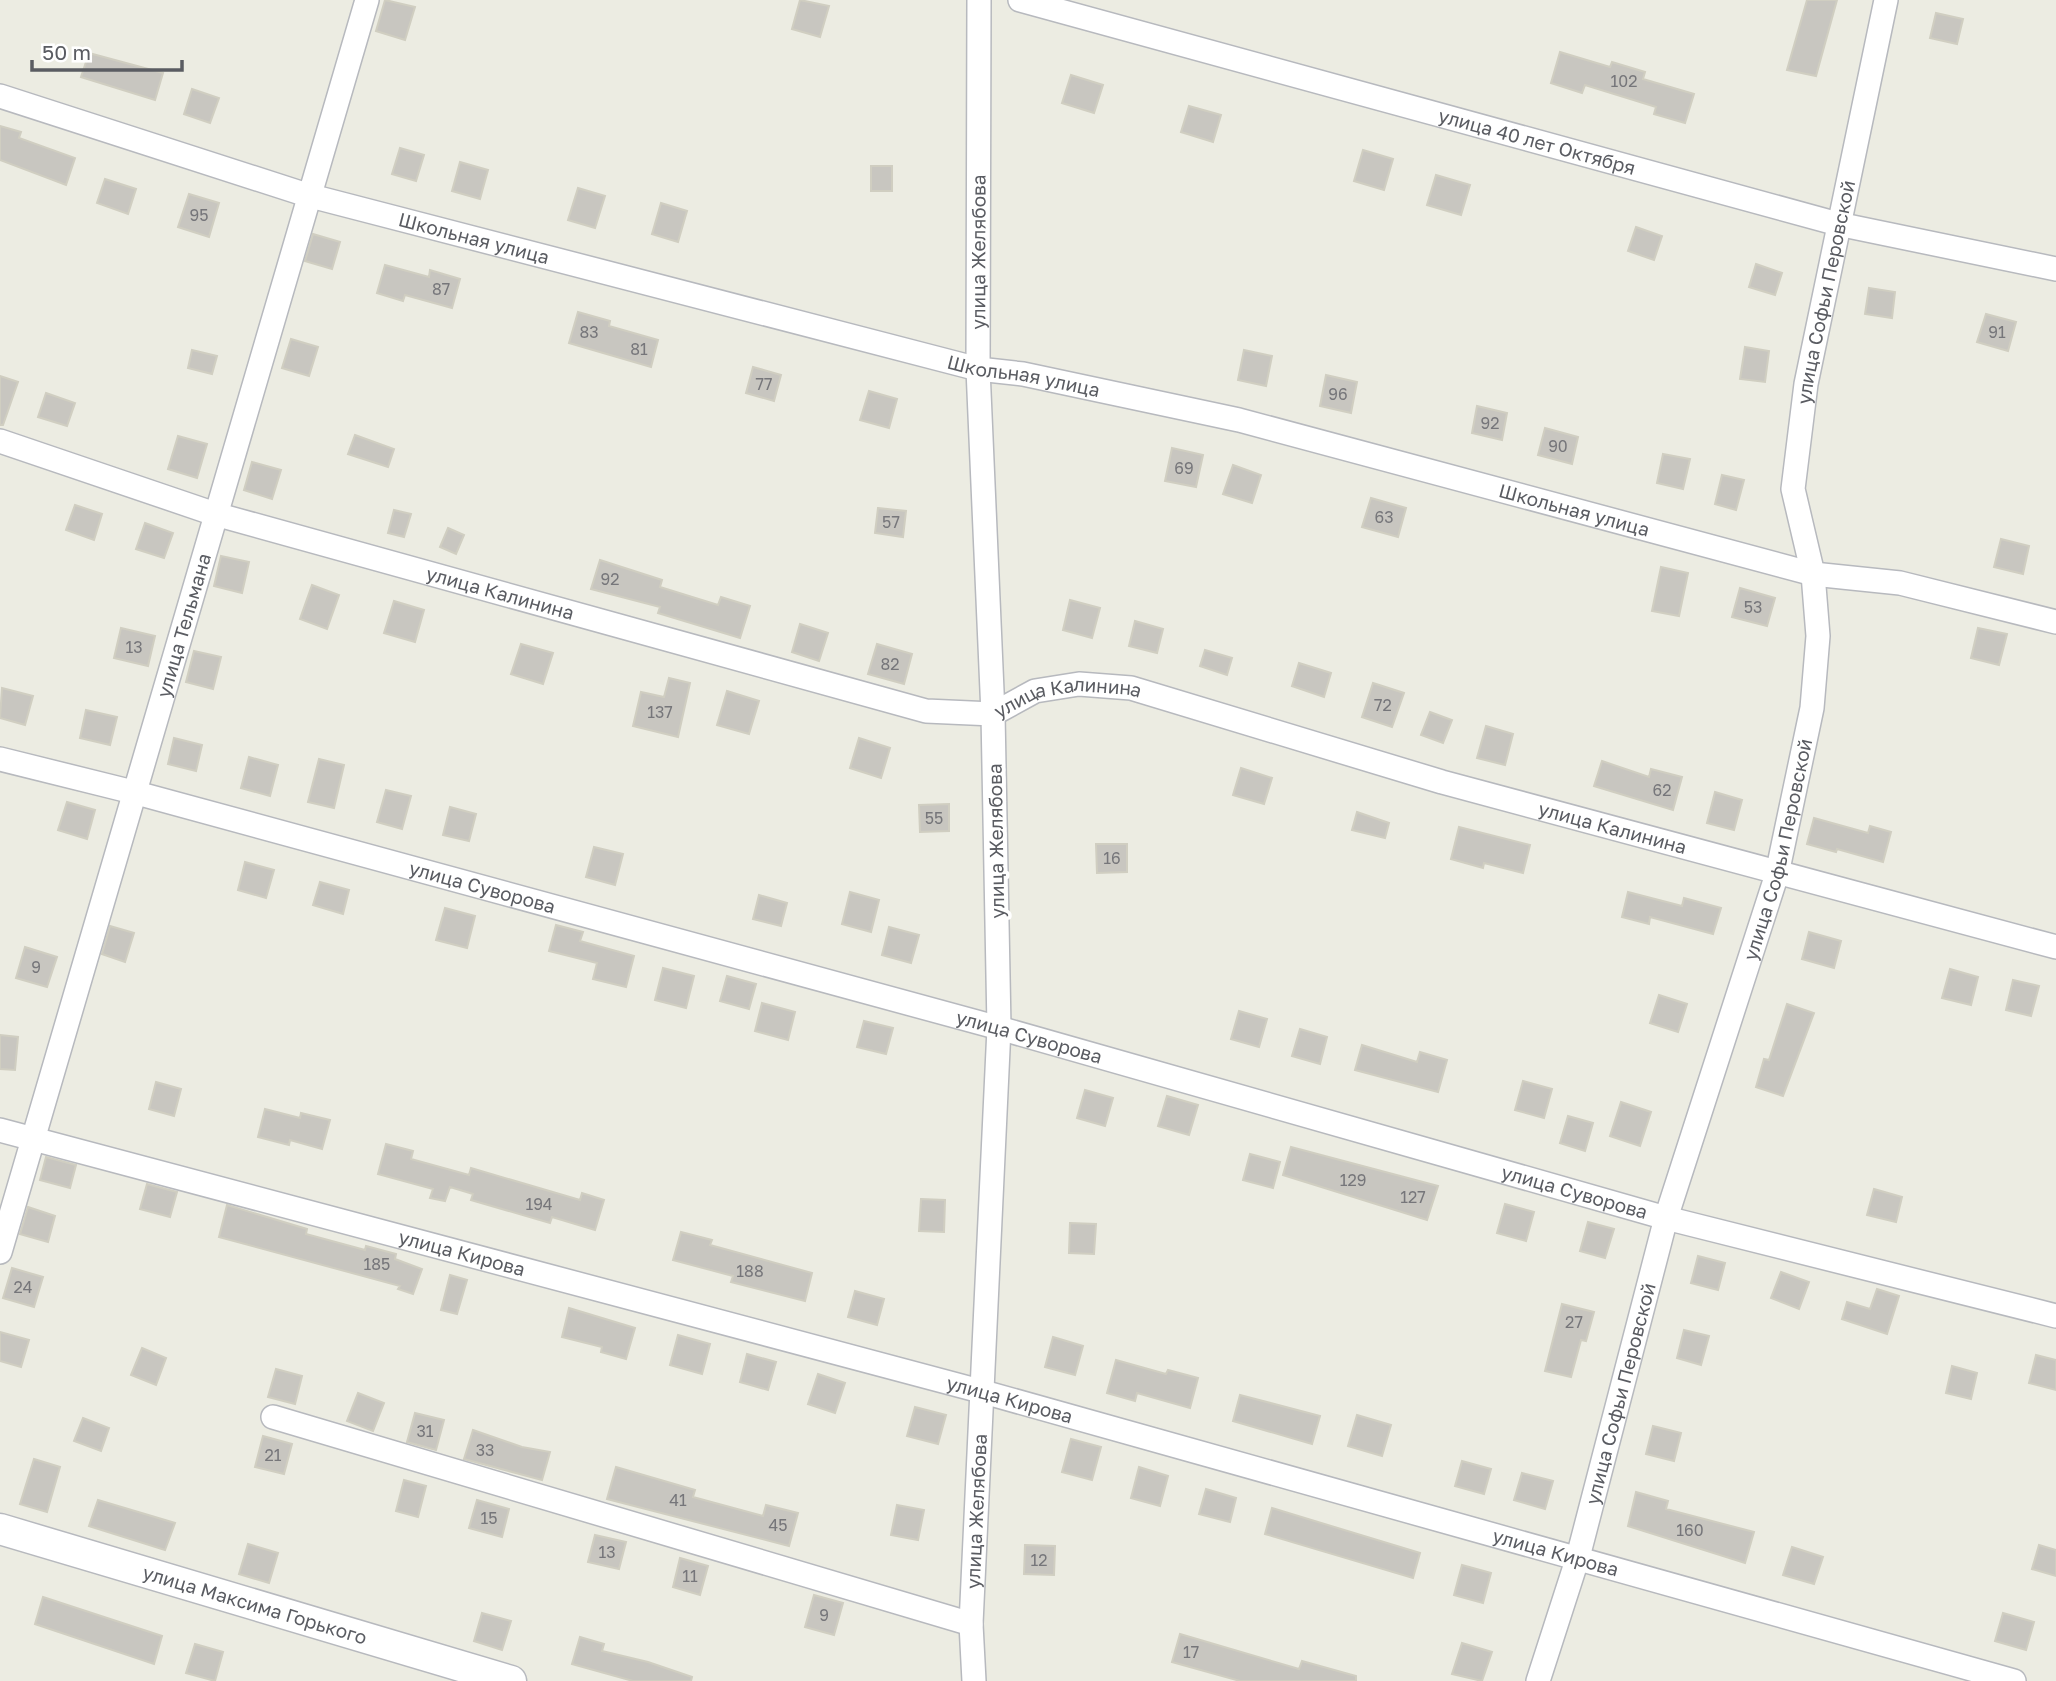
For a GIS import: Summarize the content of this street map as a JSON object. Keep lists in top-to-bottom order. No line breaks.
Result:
{"streets":{"street":["улица 40 лет Октября","Школьная улица","улица Желябова","улица Софьи Перовской","улица Калинина","улица Тельмана","улица Суворова","улица Кирова","улица Максима Горького"]},"crossings":[["улица 40 лет Октября","улица Софьи Перовской"],["Школьная улица","улица Желябова"],["Школьная улица","улица Софьи Перовской"],["Школьная улица","улица Тельмана"],["улица Желябова","улица Калинина"],["улица Желябова","улица Суворова"],["улица Желябова","улица Кирова"],["улица Софьи Перовской","улица Калинина"],["улица Софьи Перовской","улица Суворова"],["улица Софьи Перовской","улица Кирова"],["улица Калинина","улица Тельмана"],["улица Тельмана","улица Суворова"],["улица Тельмана","улица Кирова"]],"house_numbers":["102","95","87","83","91","81","77","96","92","90","69","63","57","92","53","13","82","72","137","62","55","16","9","129","127","194","185","188","24","27","31","33","21","41","15","45","160","13","12","11","9","17"],"scale_bar":"50 m"}
